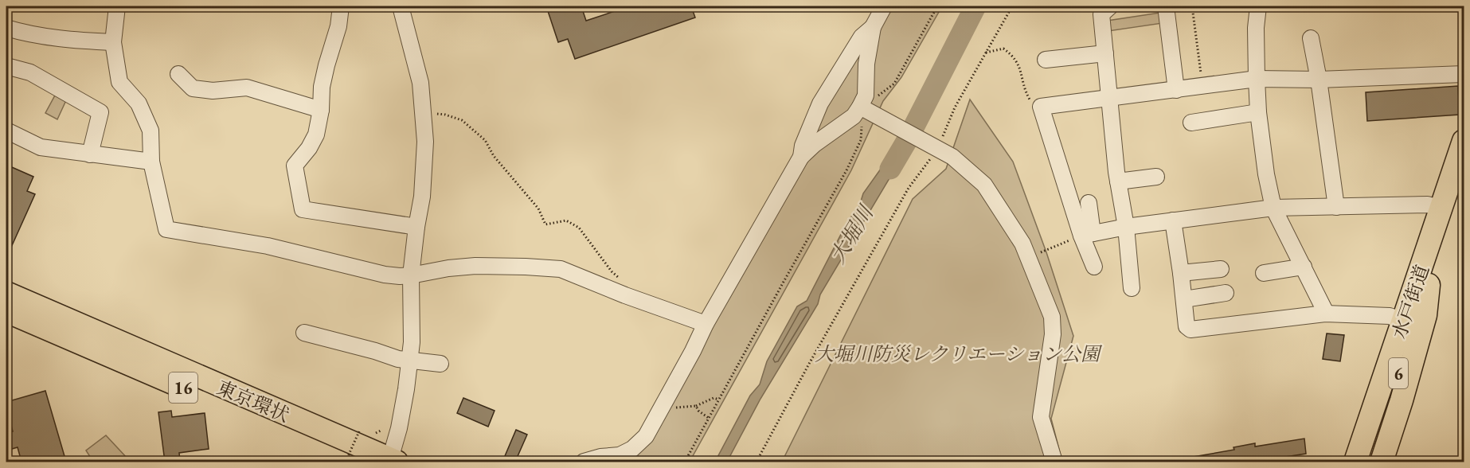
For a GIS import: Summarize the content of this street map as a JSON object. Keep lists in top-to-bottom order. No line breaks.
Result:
{"streets":{"highway":["水戸街道","6","16","東京環状"]},"crossings":[["水戸街道","6"]],"water":["大堀川"],"parks":["大堀川防災レクリエーション公園"]}
